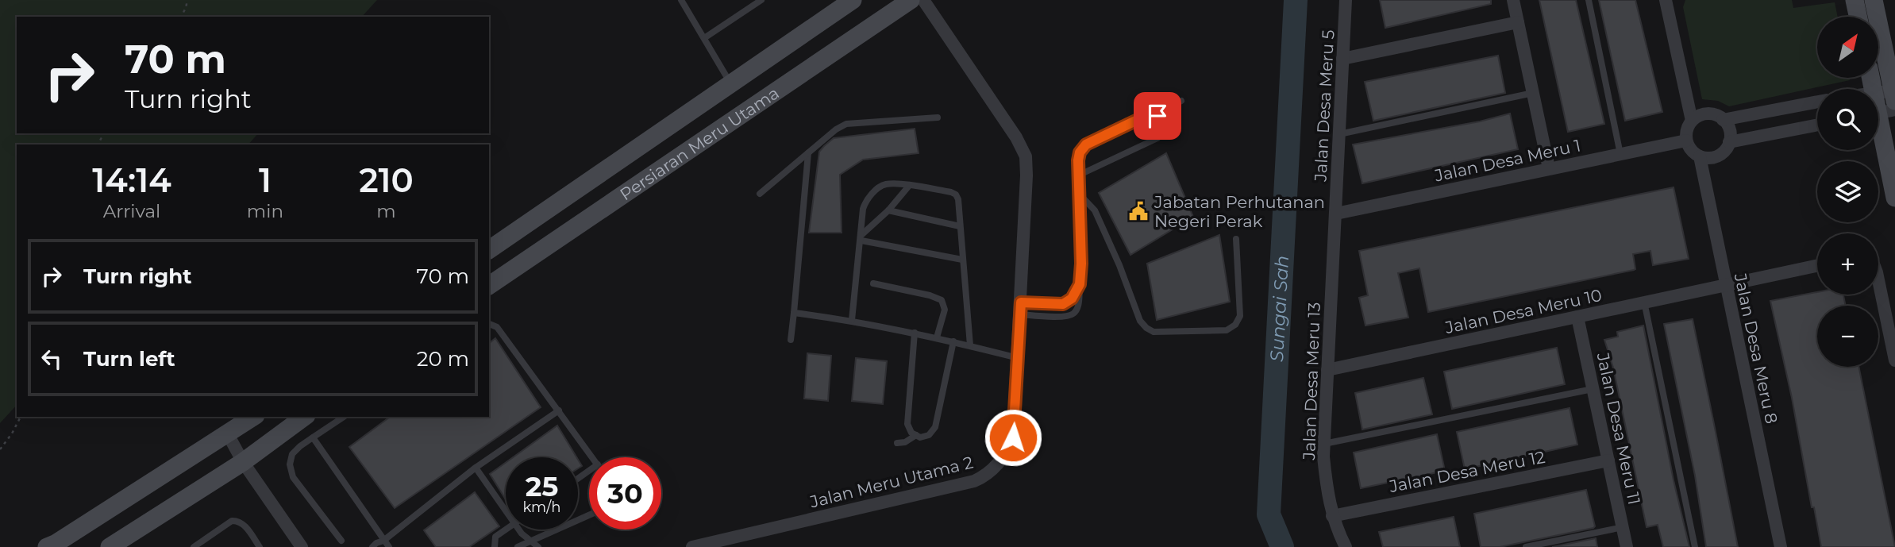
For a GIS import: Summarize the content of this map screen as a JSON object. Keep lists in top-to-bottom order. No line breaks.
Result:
{"streets":{"main road":["Persiaran Meru Utama"],"street":["Jalan Desa Meru 5","Jalan Desa Meru 1","Jalan Desa Meru 10","Jalan Desa Meru 8","Jalan Desa Meru 13","Jalan Desa Meru 11","Jalan Desa Meru 12","Jalan Meru Utama 2"]},"crossings":[["Jalan Desa Meru 5","Jalan Desa Meru 1"],["Jalan Desa Meru 5","Jalan Desa Meru 13"],["Jalan Desa Meru 1","Jalan Desa Meru 8"],["Jalan Desa Meru 1","Jalan Desa Meru 13"],["Jalan Desa Meru 10","Jalan Desa Meru 8"],["Jalan Desa Meru 10","Jalan Desa Meru 13"],["Jalan Desa Meru 10","Jalan Desa Meru 11"],["Jalan Desa Meru 13","Jalan Desa Meru 12"],["Jalan Desa Meru 11","Jalan Desa Meru 12"]],"water":["Sungai Sah"],"places":{"public building":["Jabatan Perhutanan Negeri Perak"]},"north":"top right","page":{"map_buttons":["+","−"],"turn":["70 m","Turn right"],"eta":["14:14","Arrival","1","min","210","m"],"list":[{"name":"Turn right","value":"70 m"},{"name":"Turn left","value":"20 m"}],"speed":"25 km/h","limit":"30"}}
